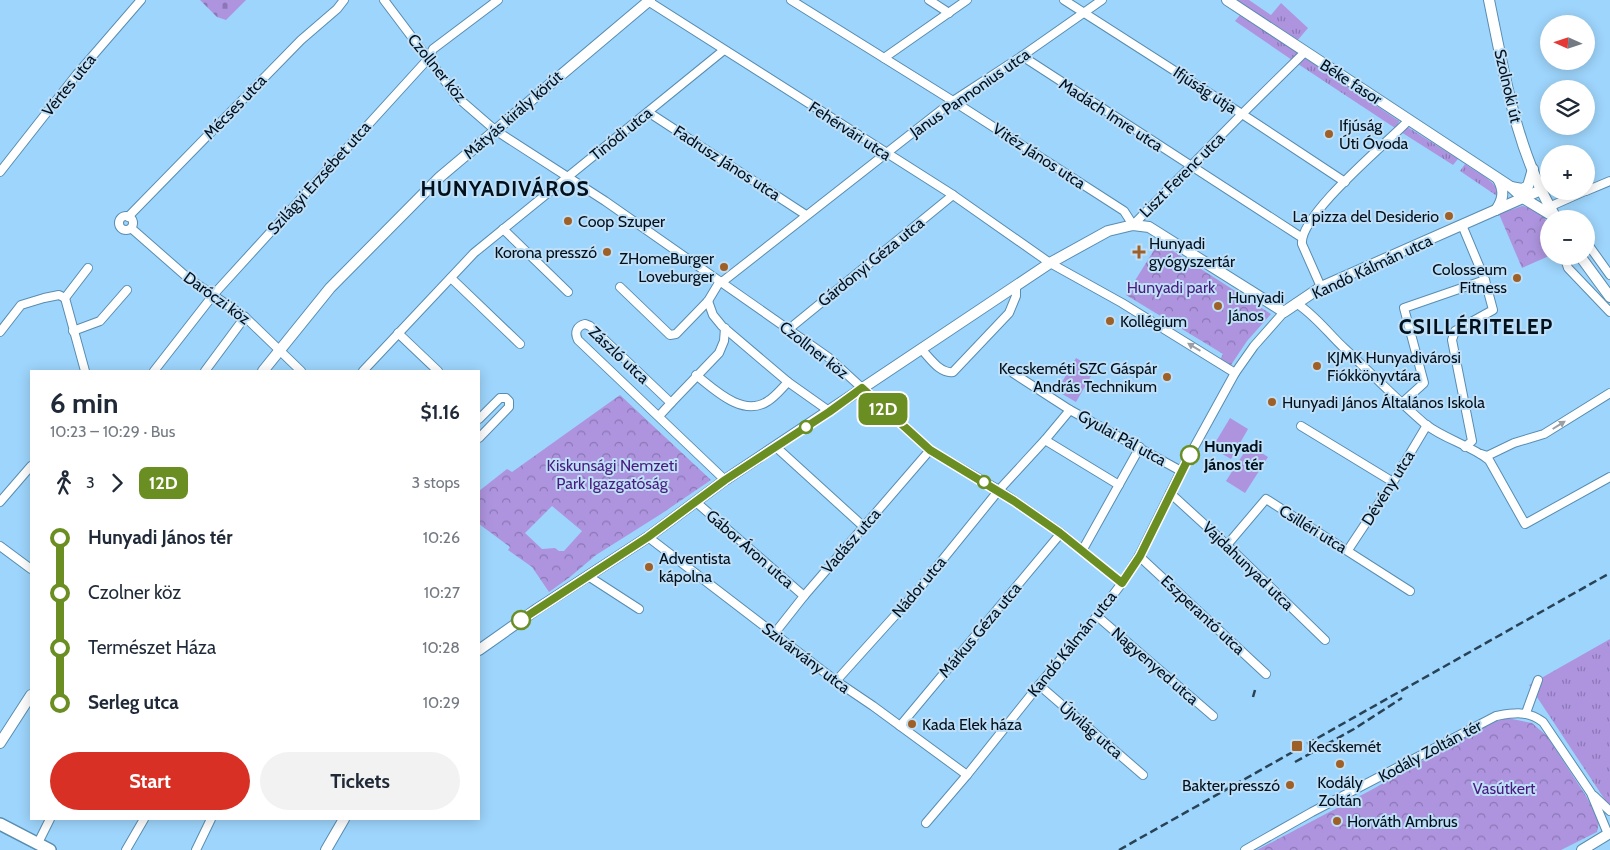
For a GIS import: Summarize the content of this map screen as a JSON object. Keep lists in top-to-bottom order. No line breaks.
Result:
{"streets":{"street":["Czollner köz","Béke fasor","Vértes utca","Szolnoki út","Ifjúság útja","Janus Pannonius utca","Mécses utca","Mátyás király körút","Madách Imre utca","Fehérvári utca","Tinódi utca","Vitéz János utca","Fadrusz János utca","Liszt Ferenc utca","Szilágyi Erzsébet utca","Gárdonyi Géza utca","Kandó Kálmán utca","Daróczi köz","Zászló utca","Gyulai Pál utca","Dévény utca","Csilléri utca","Vadász utca","Gábor Áron utca","Vajdahunyad utca","Nádor utca","Eszperantó utca","Márkus Géza utca","Szivárvány utca","Nagyenyed utca","Újvilág utca","Kodály Zoltán tér"]},"crossings":[["Czollner köz","Janus Pannonius utca"],["Czollner köz","Mátyás király körút"],["Czollner köz","Tinódi utca"],["Czollner köz","Liszt Ferenc utca"],["Czollner köz","Szilágyi Erzsébet utca"],["Czollner köz","Gárdonyi Géza utca"],["Czollner köz","Kandó Kálmán utca"],["Czollner köz","Vadász utca"],["Czollner köz","Nádor utca"],["Czollner köz","Márkus Géza utca"],["Béke fasor","Szolnoki út"],["Béke fasor","Liszt Ferenc utca"],["Béke fasor","Kandó Kálmán utca"],["Szolnoki út","Kandó Kálmán utca"],["Ifjúság útja","Janus Pannonius utca"],["Ifjúság útja","Liszt Ferenc utca"],["Janus Pannonius utca","Madách Imre utca"],["Janus Pannonius utca","Fehérvári utca"],["Janus Pannonius utca","Vitéz János utca"],["Janus Pannonius utca","Fadrusz János utca"],["Mécses utca","Daróczi köz"],["Mátyás király körút","Fehérvári utca"],["Mátyás király körút","Daróczi köz"],["Madách Imre utca","Liszt Ferenc utca"],["Fehérvári utca","Tinódi utca"],["Fehérvári utca","Liszt Ferenc utca"],["Fehérvári utca","Gárdonyi Géza utca"],["Tinódi utca","Fadrusz János utca"],["Vitéz János utca","Liszt Ferenc utca"],["Liszt Ferenc utca","Zászló utca"],["Liszt Ferenc utca","Gábor Áron utca"],["Liszt Ferenc utca","Szivárvány utca"],["Szilágyi Erzsébet utca","Daróczi köz"],["Kandó Kálmán utca","Gyulai Pál utca"],["Kandó Kálmán utca","Vajdahunyad utca"],["Kandó Kálmán utca","Eszperantó utca"],["Kandó Kálmán utca","Szivárvány utca"],["Kandó Kálmán utca","Nagyenyed utca"],["Kandó Kálmán utca","Újvilág utca"],["Gyulai Pál utca","Nádor utca"],["Dévény utca","Csilléri utca"],["Csilléri utca","Vajdahunyad utca"],["Vadász utca","Gábor Áron utca"],["Vadász utca","Szivárvány utca"],["Nádor utca","Szivárvány utca"],["Márkus Géza utca","Szivárvány utca"]],"districts":["HUNYADIVÁROS","CSILLÉRITELEP"],"parks":["Hunyadi park","Kiskunsági Nemzeti Park Igazgatóság","Vasútkert"],"places":{"other":["Ifjúság Úti Óvoda","La pizza del Desiderio","Coop Szuper","Korona presszó","ZHomeBurger Loveburger","Colosseum Fitness","Hunyadi János","Kollégium","KJMK Hunyadivárosi Fiókkönyvtára","Kecskeméti SZC Gáspár András Technikum","Hunyadi János Általános Iskola","Hunyadi János tér","Adventista kápolna","Kada Elek háza","Kodály Zoltán","Bakter presszó","Horváth Ambrus"],"health":["Hunyadi gyógyszertár"],"transit":["Kecskemét"]},"lines":["bus line 12D"],"north":"left","page":{"on_map":"12D","map_buttons":["+","−"],"heading":["6 min","10:23 – 10:29 · Bus","$1.16"],"legs":["3","12D","3 stops"],"list":[{"name":"Hunyadi János tér","value":"10:26"},{"name":"Czolner köz","value":"10:27"},{"name":"Természet Háza","value":"10:28"},{"name":"Serleg utca","value":"10:29"}],"buttons":["Start","Tickets"]}}
